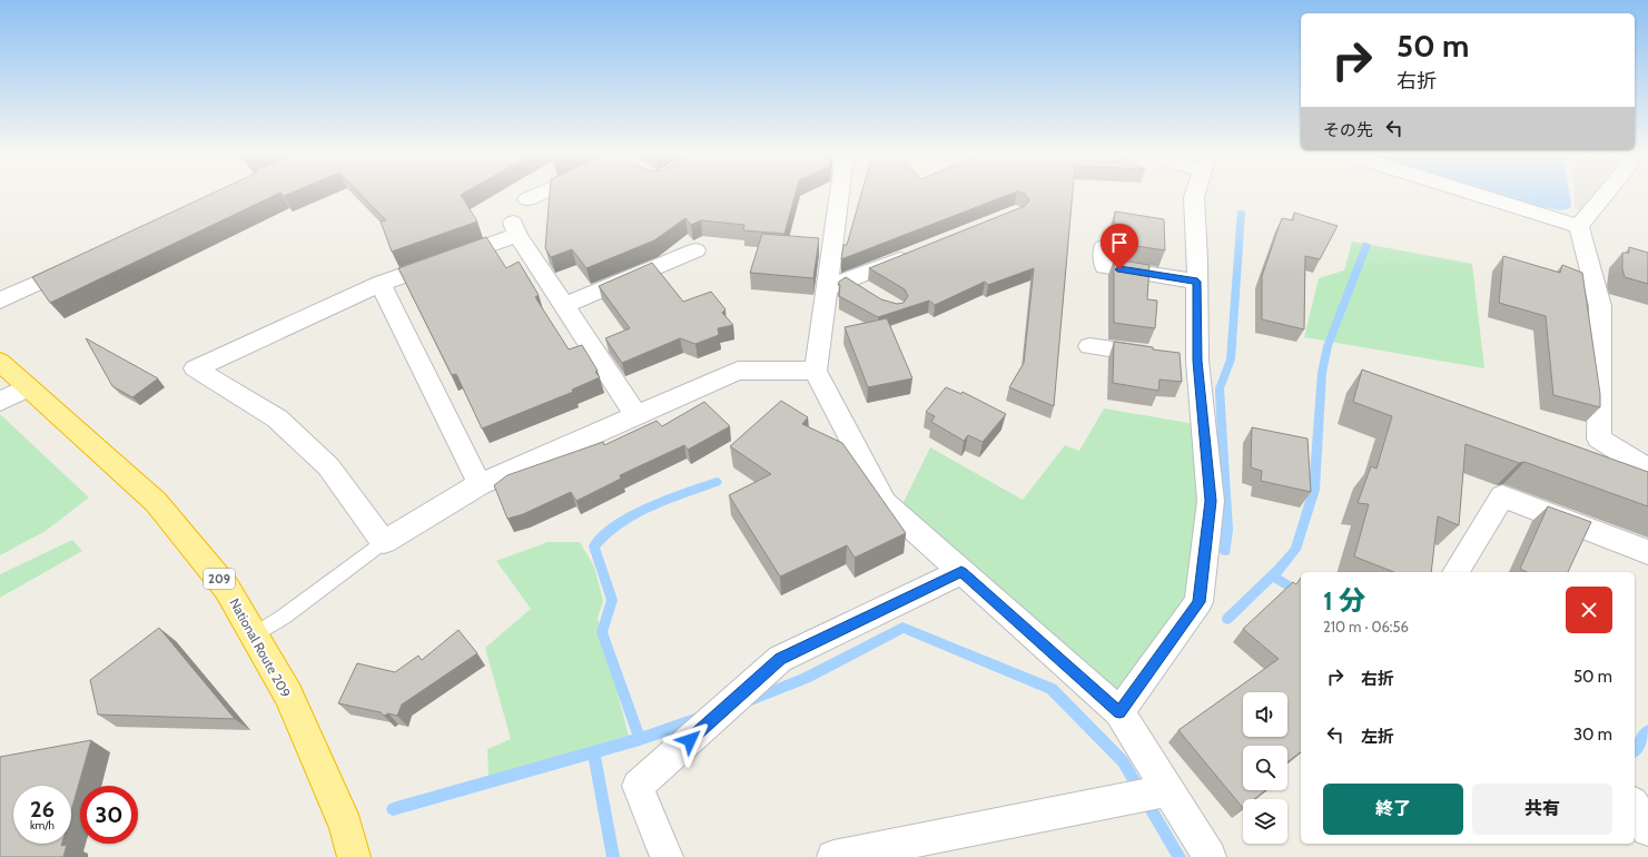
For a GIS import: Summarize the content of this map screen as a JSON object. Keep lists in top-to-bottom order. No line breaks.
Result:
{"streets":{"highway":["209","National Route 209"]},"page":{"turn":["50 m","右折"],"then":"その先","heading":["1 分","210 m · 06:56"],"list":[{"name":"右折","value":"50 m"},{"name":"左折","value":"30 m"}],"buttons":["終了","共有"],"speed":"26 km/h","limit":"30"}}
